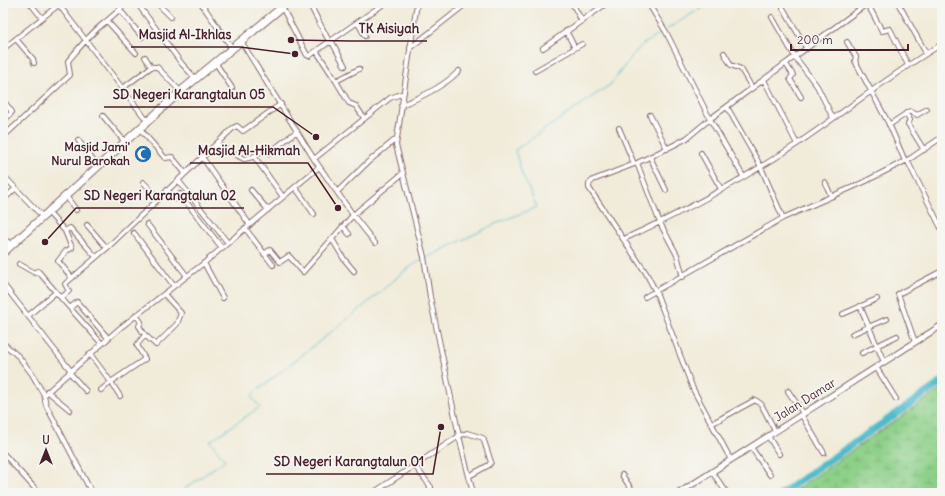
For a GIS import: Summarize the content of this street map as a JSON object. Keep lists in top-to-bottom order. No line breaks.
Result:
{"streets":{"street":["Jalan Damar"]},"places":{"other":["TK Aisiyah","Masjid Al-Ikhlas","SD Negeri Karangtalun 05","Masjid Al-Hikmah","SD Negeri Karangtalun 02","SD Negeri Karangtalun 01"],"mosque":["Masjid Jami' Nurul Barokah"]},"scale_bar":"200 m","north":"top"}
